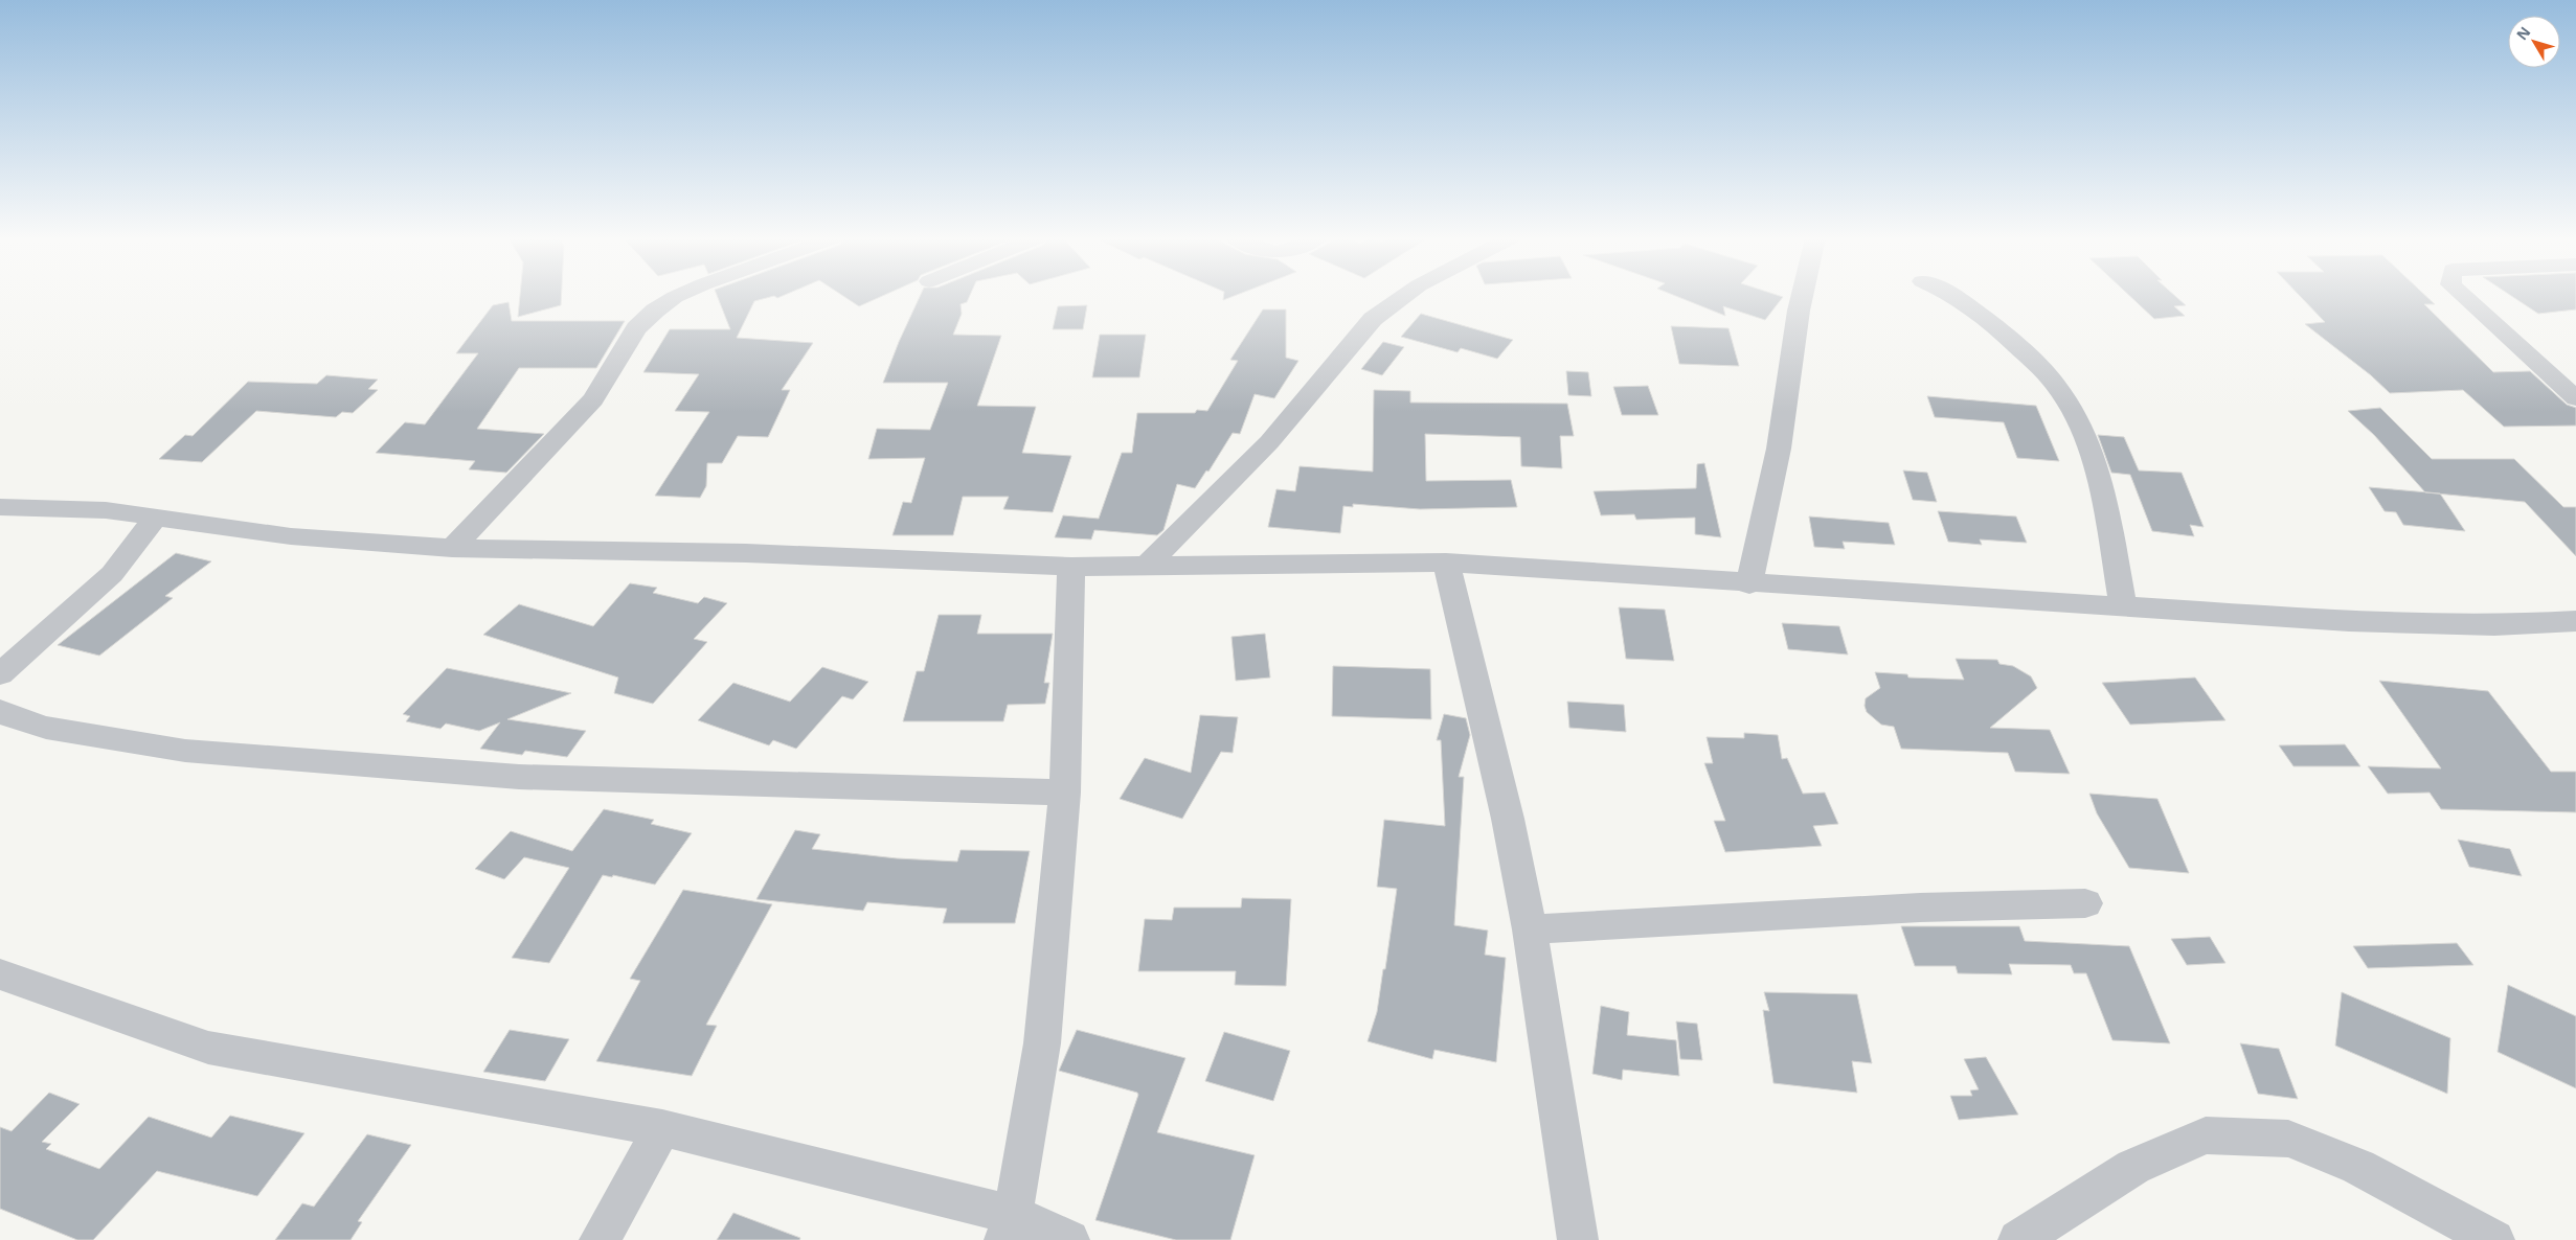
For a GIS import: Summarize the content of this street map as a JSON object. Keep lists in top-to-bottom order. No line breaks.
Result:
{"north":"top left"}
